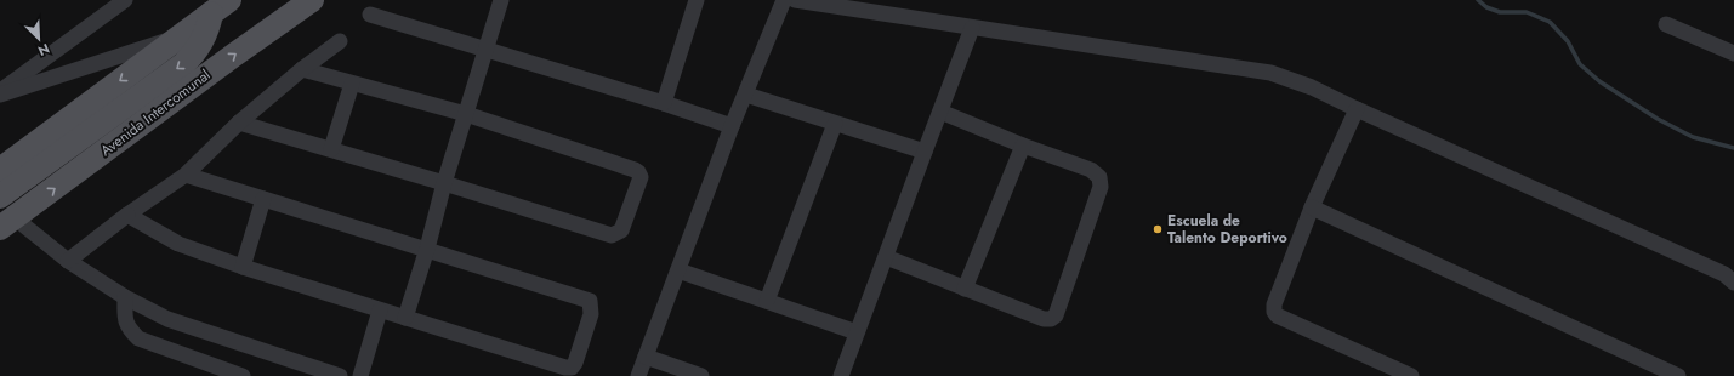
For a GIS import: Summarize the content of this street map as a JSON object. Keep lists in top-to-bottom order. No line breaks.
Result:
{"streets":{"main road":["Avenida Intercomunal"]},"places":["Escuela de Talento Deportivo"],"north":"bottom right"}
